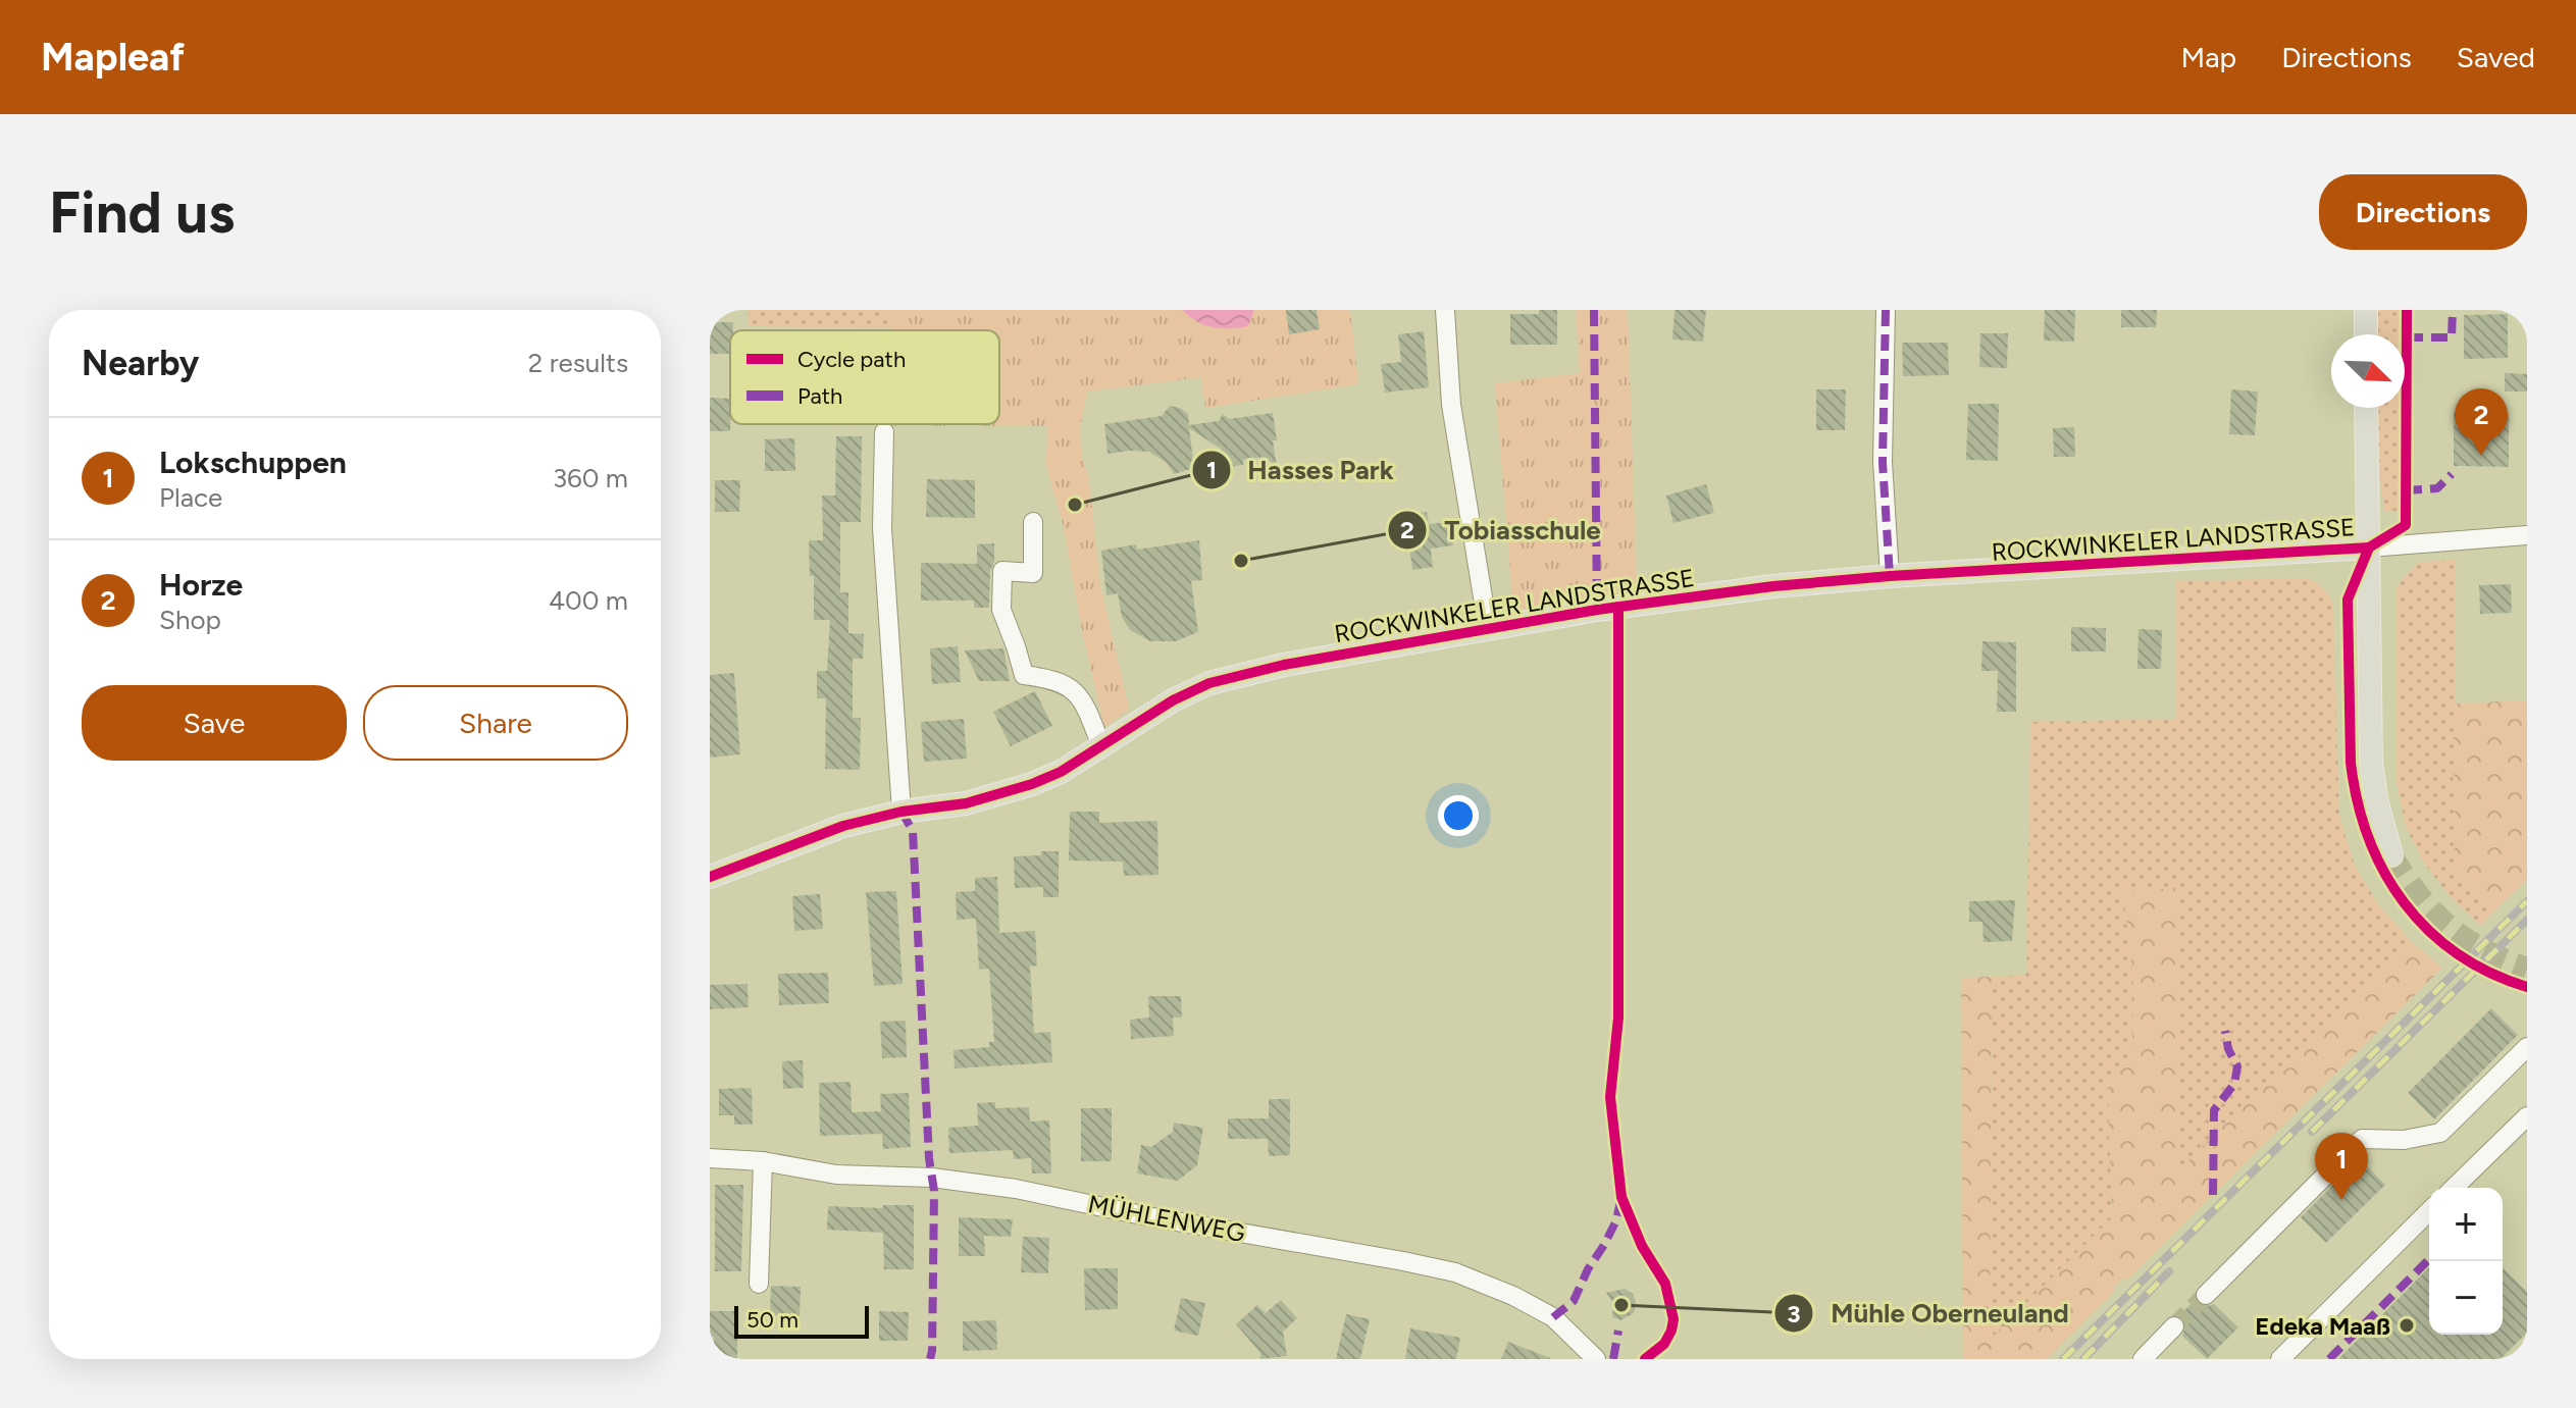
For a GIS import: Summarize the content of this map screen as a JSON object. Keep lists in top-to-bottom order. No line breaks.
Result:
{"streets":{"main road":["ROCKWINKELER LANDSTRASSE"],"street":["MÜHLENWEG"]},"places":["Hasses Park","Tobiasschule","Mühle Oberneuland","Edeka Maaß"],"legend":["Cycle path","Path"],"scale_bar":"50 m","north":"bottom right","page":{"header":"Mapleaf","nav":["Map","Directions","Saved"],"buttons":["Directions",["Save","Share"]],"title":"Find us","heading":["Nearby","2 results"],"pins":["2","1"],"list":[{"mark":"1","name":"Lokschuppen","note":"Place","value":"360 m"},{"mark":"2","name":"Horze","note":"Shop","value":"400 m"}],"map_buttons":["+","−"],"scale":"50 m"}}
